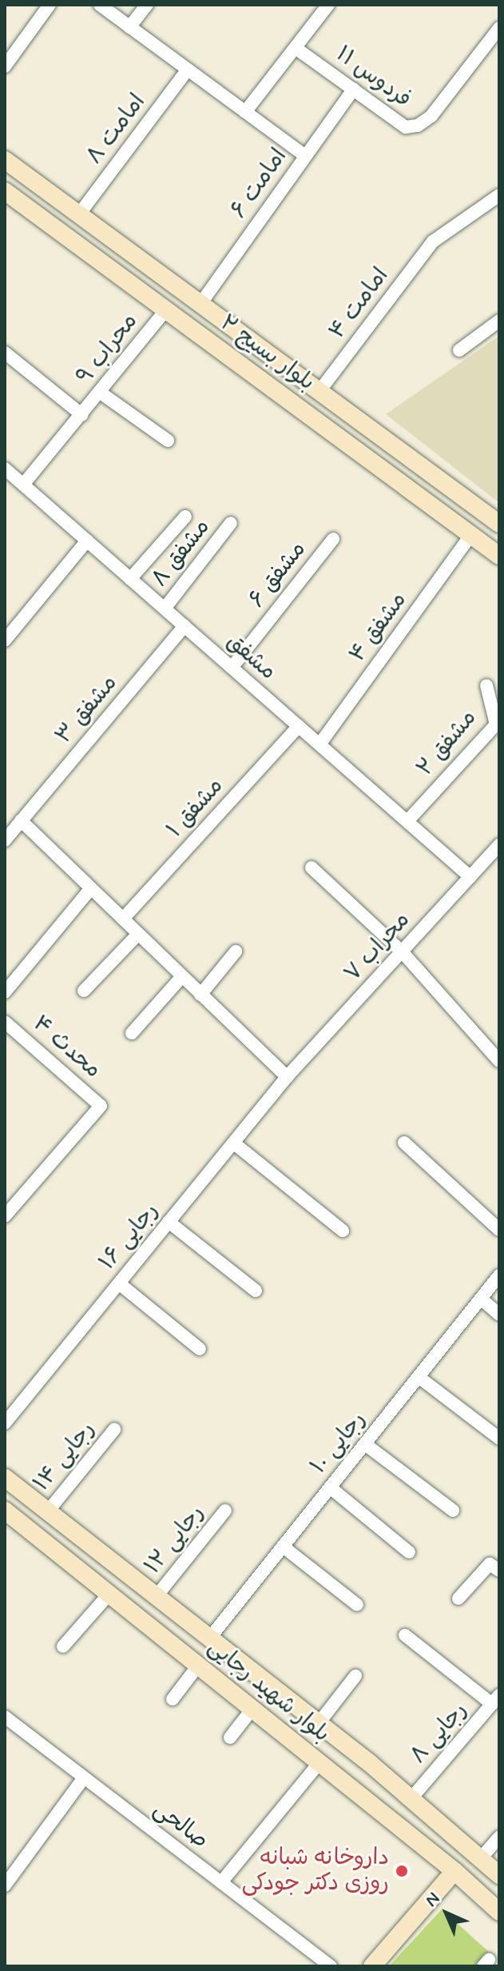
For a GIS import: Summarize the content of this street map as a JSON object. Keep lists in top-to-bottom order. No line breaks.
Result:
{"streets":{"main road":["بلوار بسیج ۲","بلوار شهید رجایی"],"street":["فردوس ۱۱","امامت ۸","امامت ۶","امامت ۴","محراب ۹","مشفق ۸","مشفق ۶","مشفق ۴","مشفق","مشفق ۳","مشفق ۲","مشفق ۱","محراب ۷","محدث ۴","رجایی ۱۶","رجایی ۱۰","رجایی ۱۴","رجایی ۱۲","رجایی ۸","صالحی"]},"crossings":[["فردوس ۱۱","امامت ۶"],["امامت ۸","بلوار بسیج ۲"],["امامت ۶","بلوار بسیج ۲"],["امامت ۴","بلوار بسیج ۲"],["محراب ۹","بلوار بسیج ۲"],["محراب ۹","مشفق"],["بلوار بسیج ۲","مشفق ۴"],["مشفق ۸","مشفق"],["مشفق ۶","مشفق"],["مشفق ۴","مشفق"],["مشفق","مشفق ۳"],["مشفق","مشفق ۲"],["مشفق","مشفق ۱"],["مشفق","محراب ۷"],["محراب ۷","رجایی ۱۶"],["رجایی ۱۰","بلوار شهید رجایی"],["رجایی ۱۴","بلوار شهید رجایی"],["رجایی ۱۲","بلوار شهید رجایی"],["بلوار شهید رجایی","رجایی ۸"]],"places":["داروخانه شبانه روزی دکتر جودکی"],"north":"top left"}
